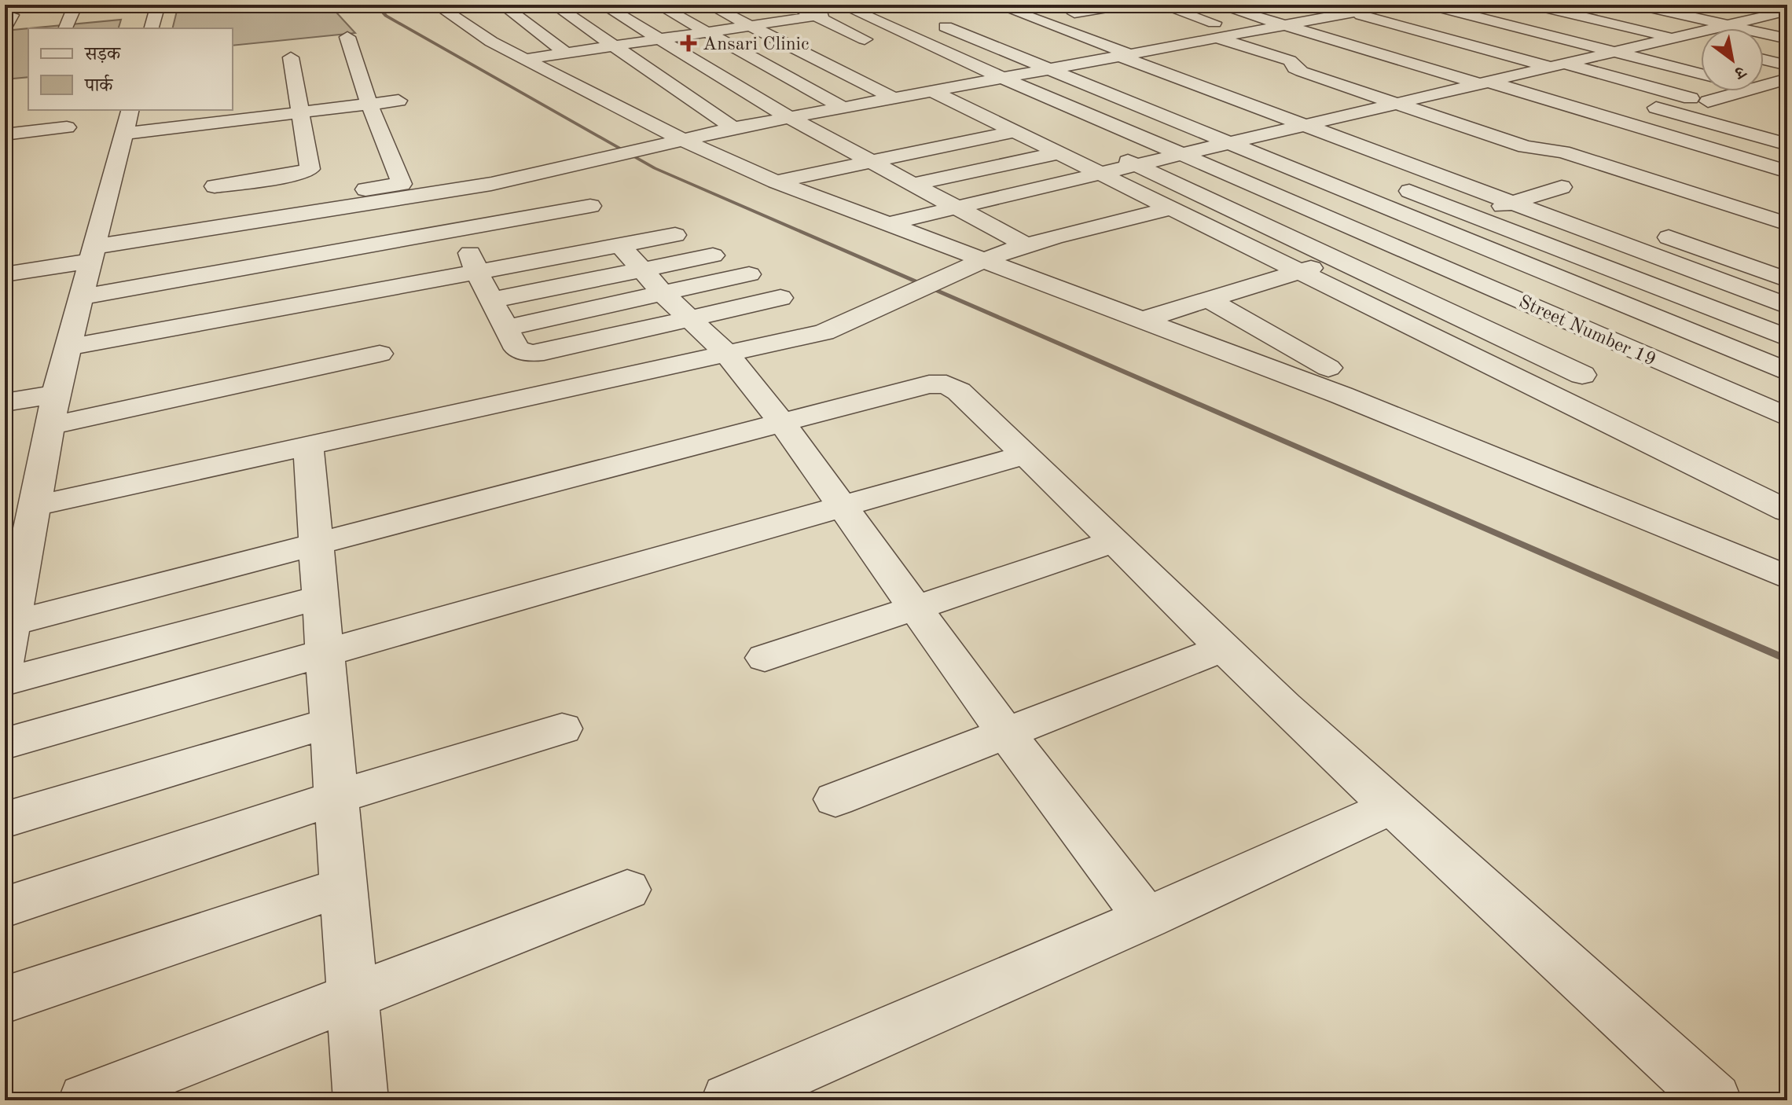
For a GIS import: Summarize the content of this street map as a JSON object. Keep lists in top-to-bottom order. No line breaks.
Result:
{"streets":{"street":["Street Number 19"]},"places":{"health":["Ansari Clinic"]},"legend":["सड़क","पार्क"],"north":"bottom right"}
